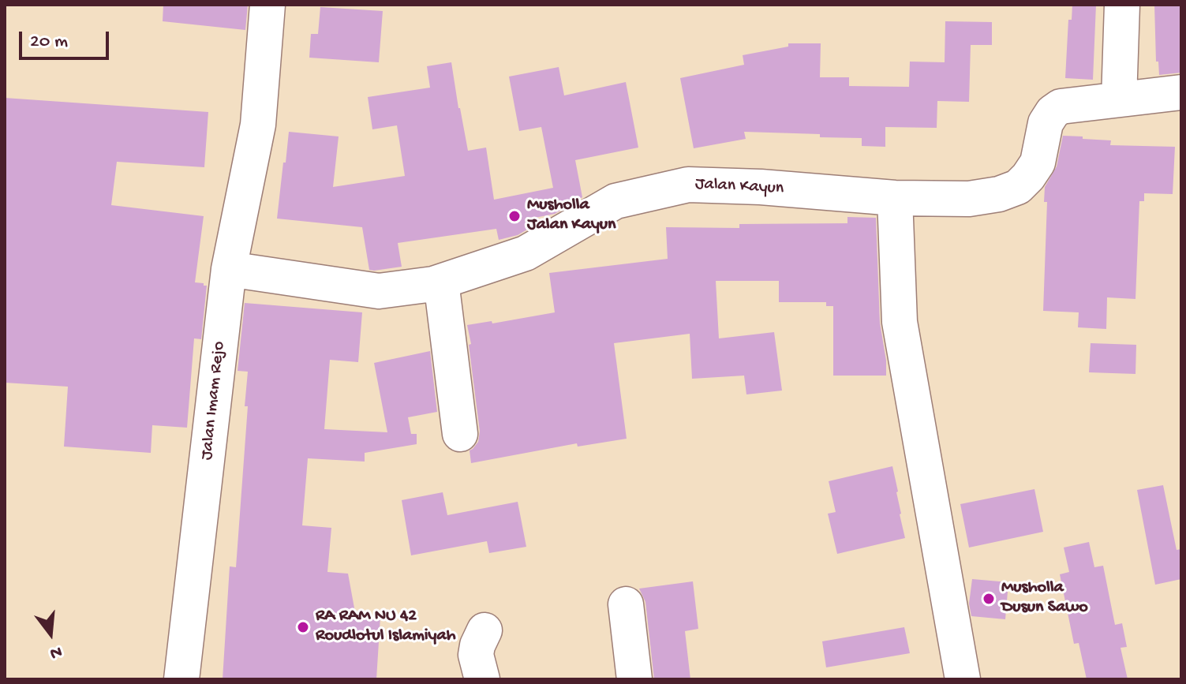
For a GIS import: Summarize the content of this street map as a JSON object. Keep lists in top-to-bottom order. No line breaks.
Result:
{"streets":{"street":["Jalan Kayun","Jalan Imam Rejo"]},"crossings":[["Jalan Kayun","Jalan Imam Rejo"]],"places":["Musholla Jalan Kayun","Musholla Dusun Sawo","RA RAM NU 42 Roudlotul Islamiyah"],"scale_bar":"20 m","north":"bottom"}
